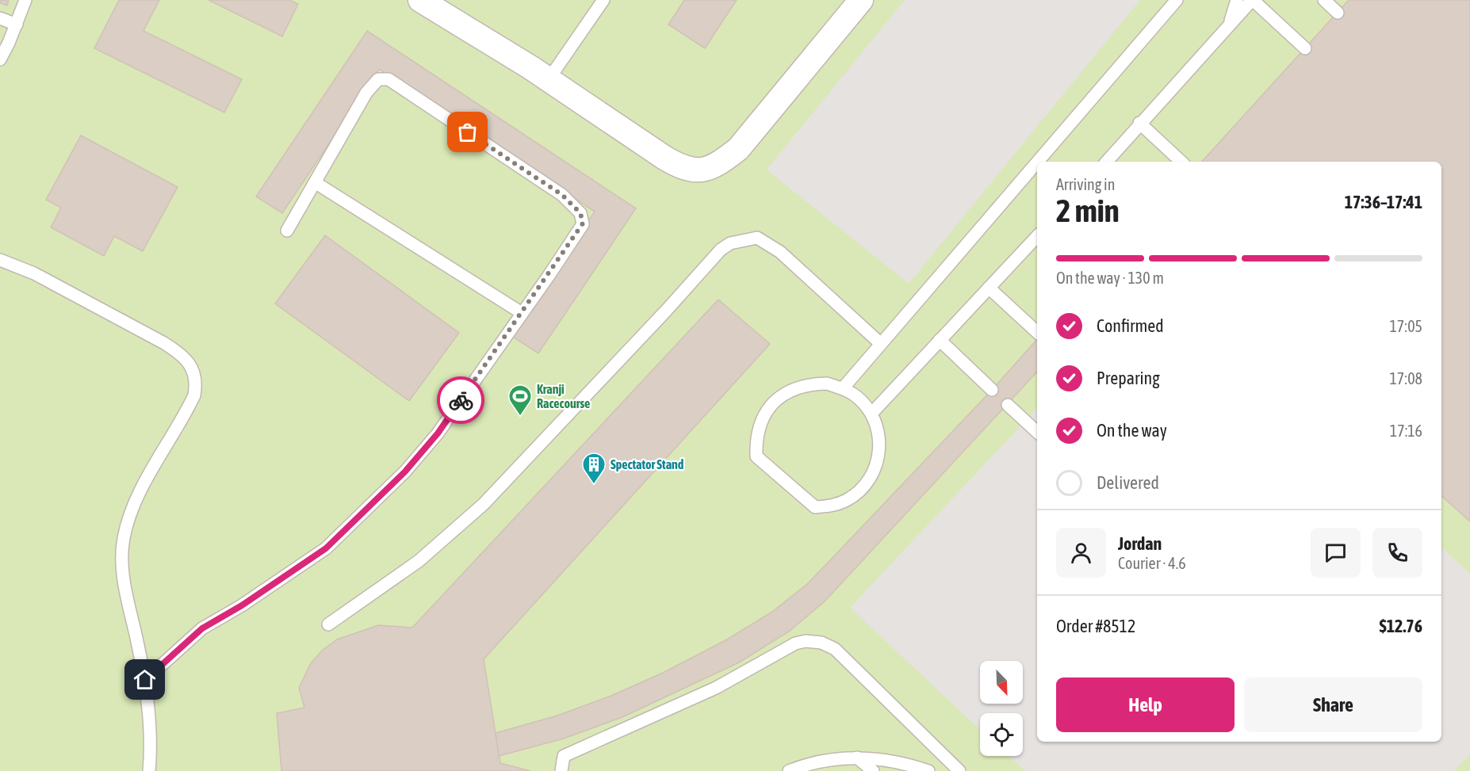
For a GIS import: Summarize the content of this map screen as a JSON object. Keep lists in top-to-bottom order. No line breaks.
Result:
{"places":{"sports":["Kranji Racecourse"],"building":["Spectator Stand"]},"north":"bottom right","page":{"heading":["2 min","Arriving in","17:36–17:41"],"panel":["Jordan","Courier · 4.6","Order #8512","$12.76"],"bar":"On the way · 130 m","list":[["Confirmed","17:05"],["Preparing","17:08"],["On the way","17:16"],"Delivered"],"buttons":["Help","Share"]}}
